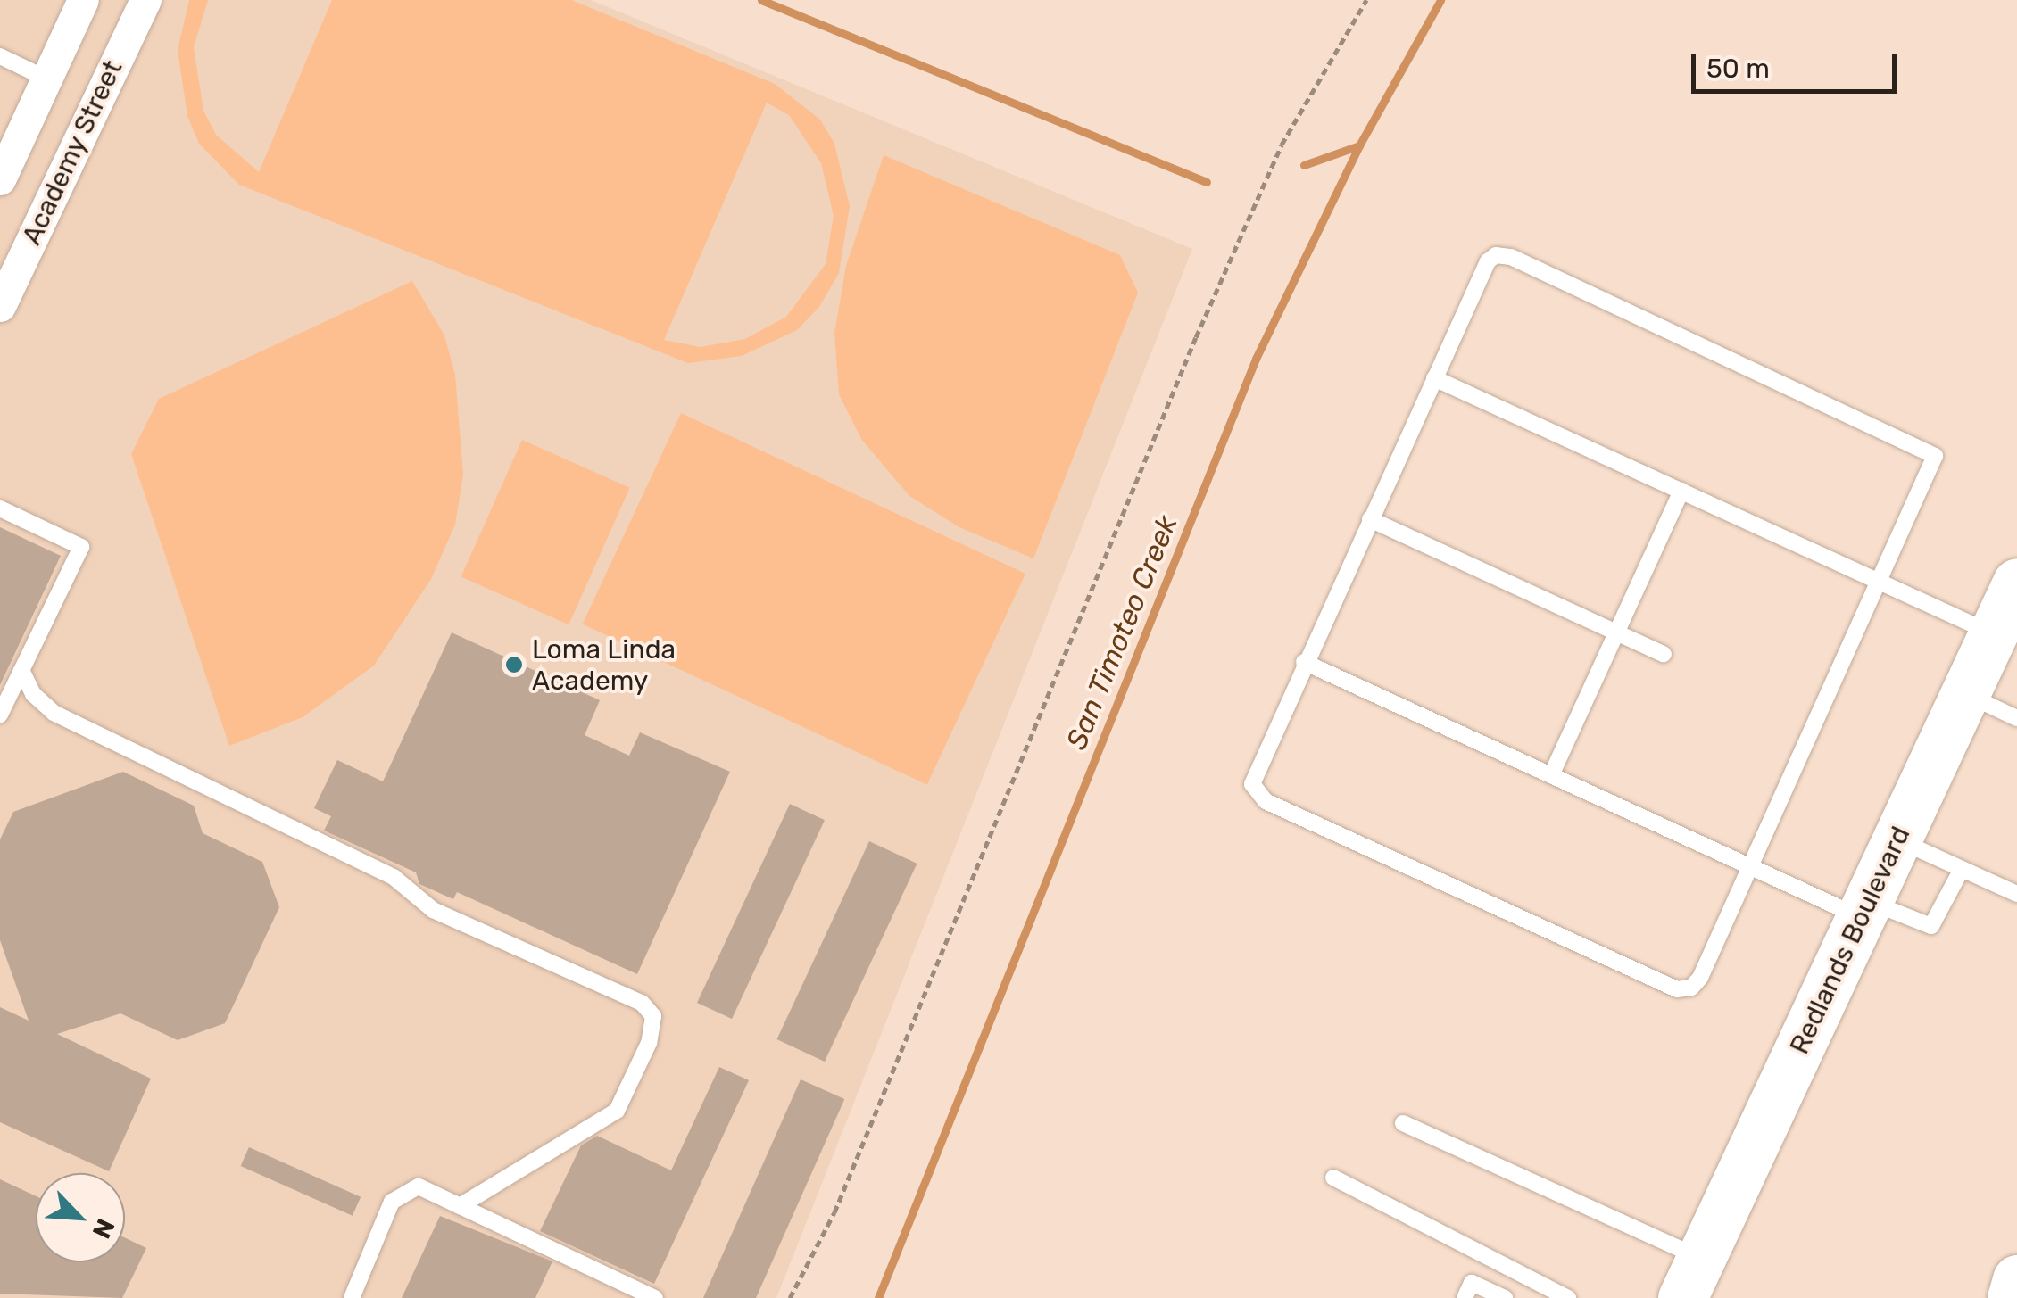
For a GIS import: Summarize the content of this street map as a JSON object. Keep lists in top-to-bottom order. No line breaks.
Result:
{"streets":{"main road":["Redlands Boulevard"],"street":["Academy Street"]},"water":["San Timoteo Creek"],"places":["Loma Linda Academy"],"scale_bar":"50 m","north":"bottom right"}
